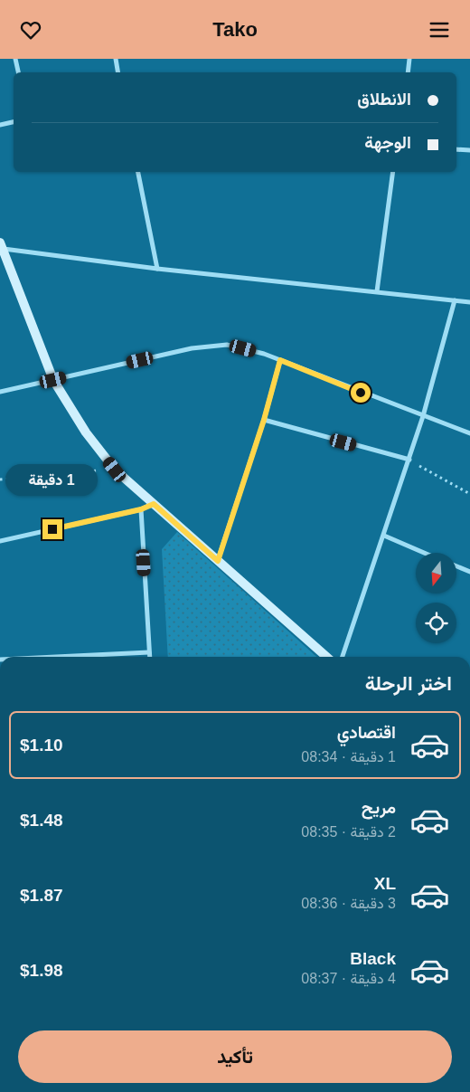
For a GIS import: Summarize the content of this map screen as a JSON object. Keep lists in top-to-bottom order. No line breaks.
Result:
{"north":"bottom","page":{"header":"Tako","banner":["الانطلاق","الوجهة"],"bubble":"1 دقيقة","heading":"اختر الرحلة","list":[{"name":"اقتصادي","note":"1 دقيقة · 08:34","value":"$1.10"},{"name":"مريح","note":"2 دقيقة · 08:35","value":"$1.48"},{"name":"XL","note":"3 دقيقة · 08:36","value":"$1.87"},{"name":"Black","note":"4 دقيقة · 08:37","value":"$1.98"}],"buttons":"تأكيد"}}
